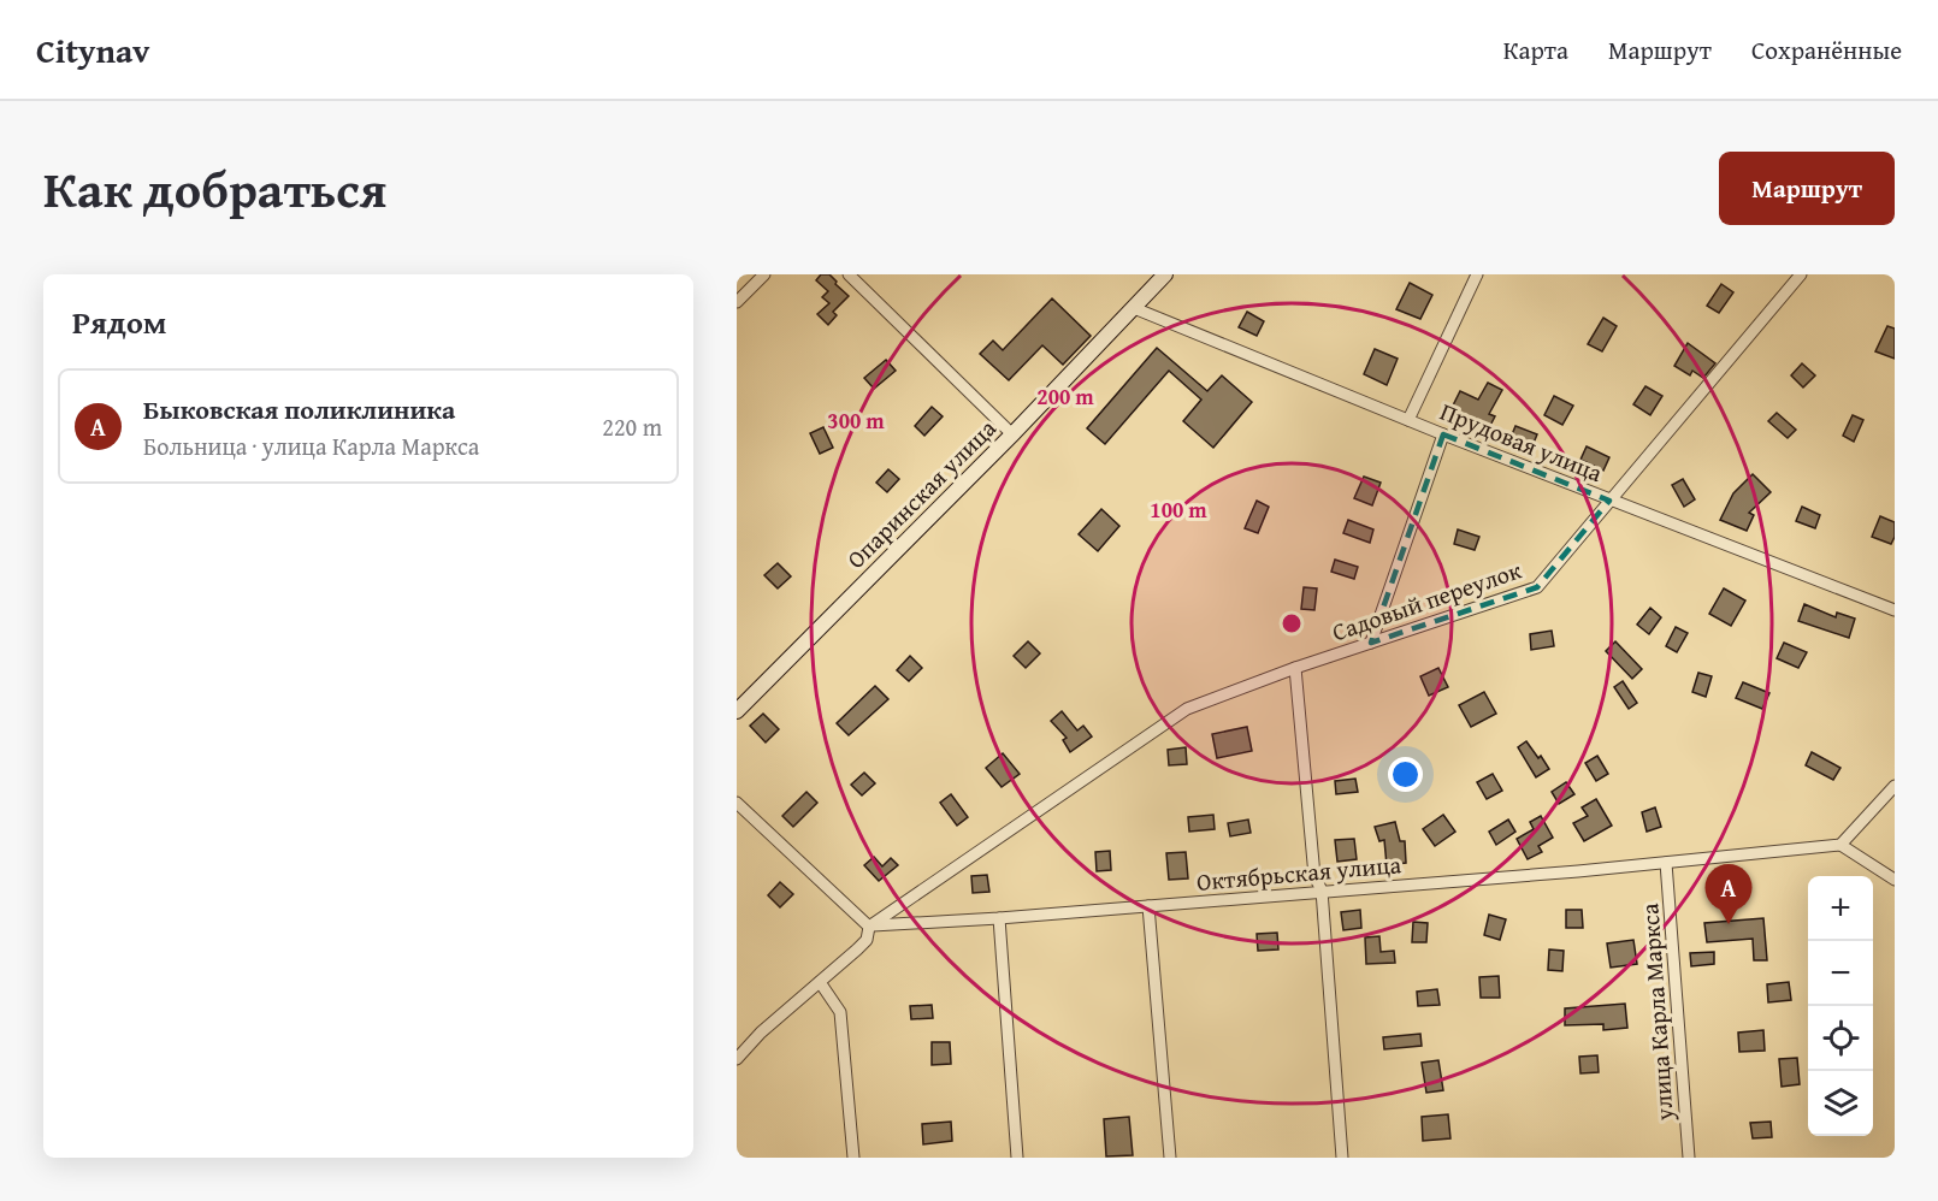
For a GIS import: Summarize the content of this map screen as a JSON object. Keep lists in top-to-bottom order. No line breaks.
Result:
{"streets":{"main road":["Опаринская улица"],"street":["Прудовая улица","Садовый переулок","Октябрьская улица","улица Карла Маркса"]},"crossings":[["Прудовая улица","Опаринская улица"],["Прудовая улица","Садовый переулок"],["Садовый переулок","Октябрьская улица"],["Октябрьская улица","улица Карла Маркса"]],"page":{"header":"Citynav","nav":["Карта","Маршрут","Сохранённые"],"title":"Как добраться","buttons":"Маршрут","heading":"Рядом","list":[{"mark":"A","name":"Быковская поликлиника","note":"Больница · улица Карла Маркса","value":"220 m"}],"pins":"A","map_buttons":["+","−"]},"rings":["200 m","300 m","100 m"]}
